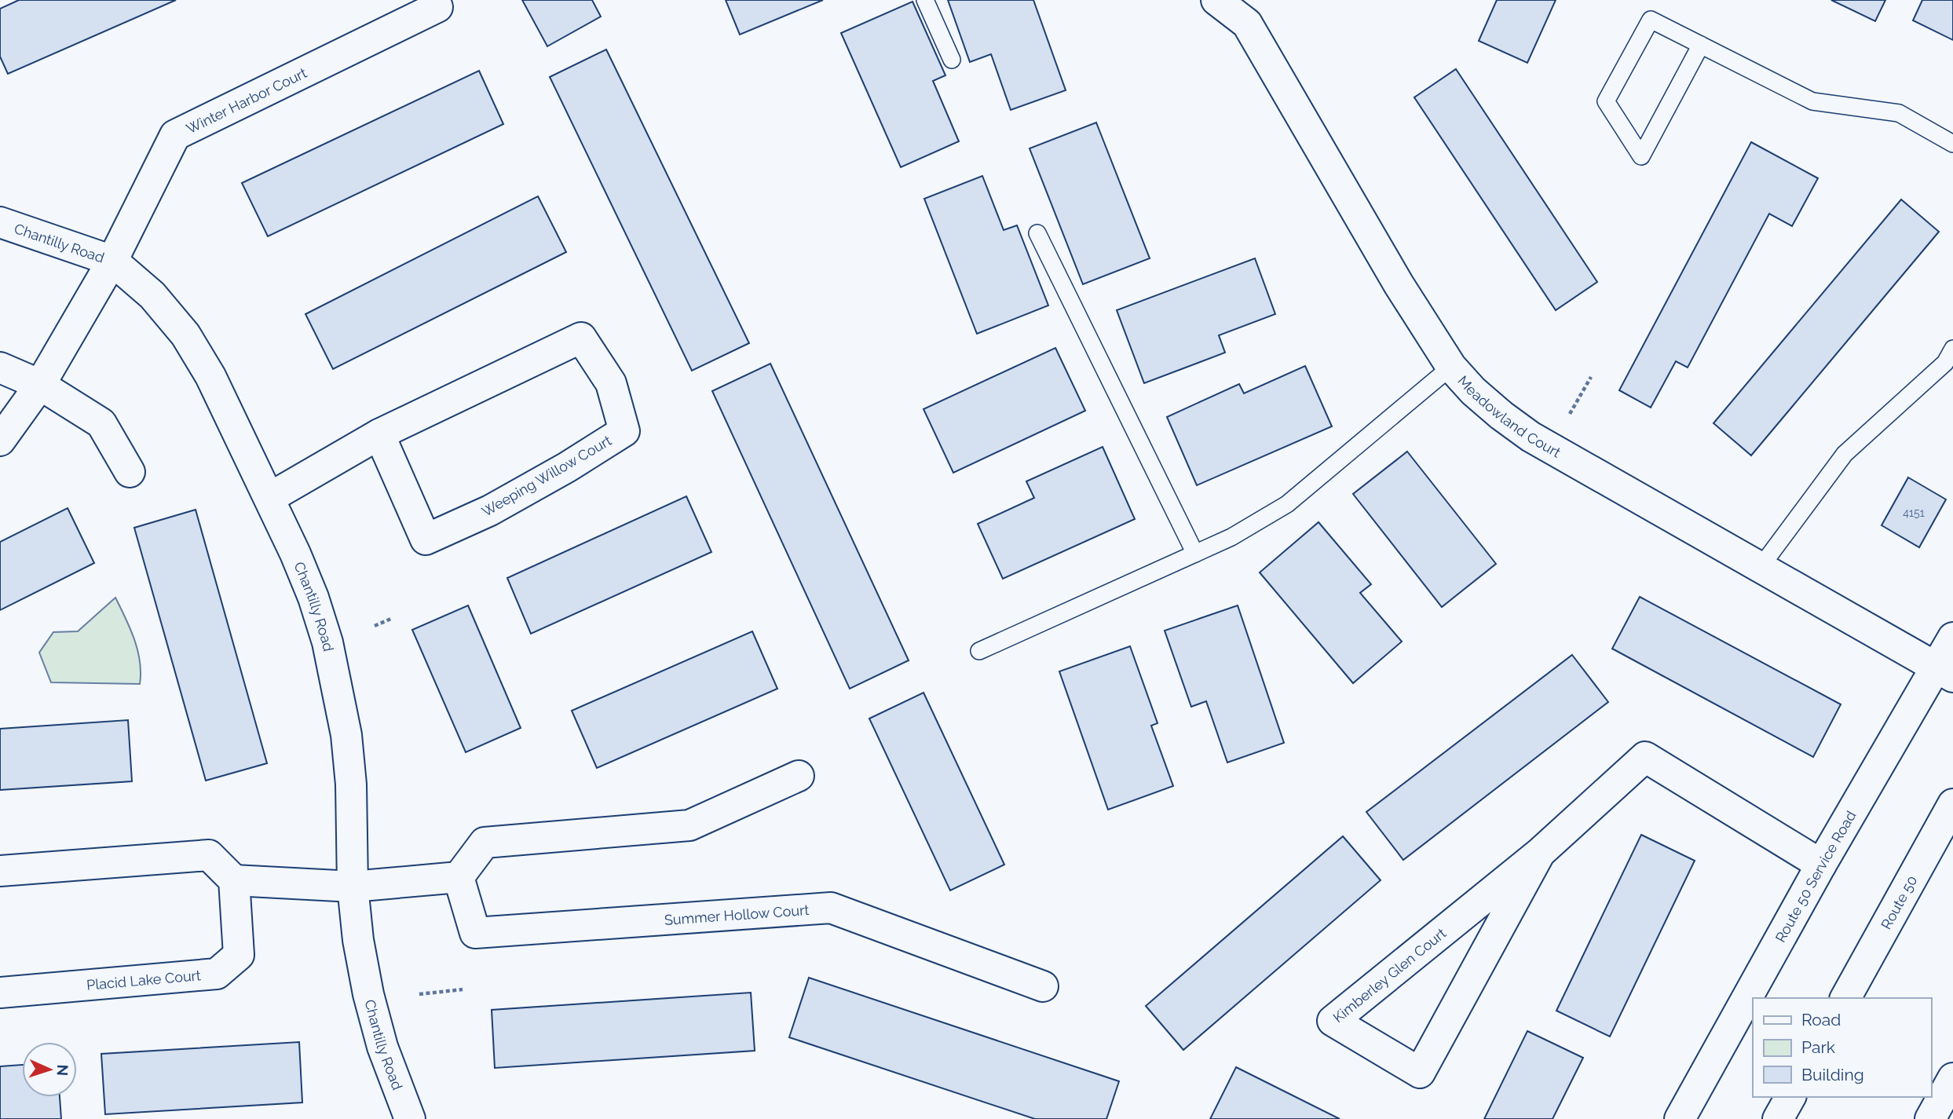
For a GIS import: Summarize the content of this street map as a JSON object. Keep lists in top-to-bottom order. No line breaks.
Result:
{"streets":{"main road":["Winter Harbor Court","Chantilly Road","Meadowland Court","Weeping Willow Court","Route 50 Service Road","Route 50","Summer Hollow Court","Kimberley Glen Court","Placid Lake Court"]},"crossings":[["Winter Harbor Court","Chantilly Road"],["Chantilly Road","Weeping Willow Court"],["Meadowland Court","Route 50 Service Road"],["Route 50 Service Road","Kimberley Glen Court"]],"house_numbers":["4151"],"legend":["Road","Park","Building"],"north":"right"}
